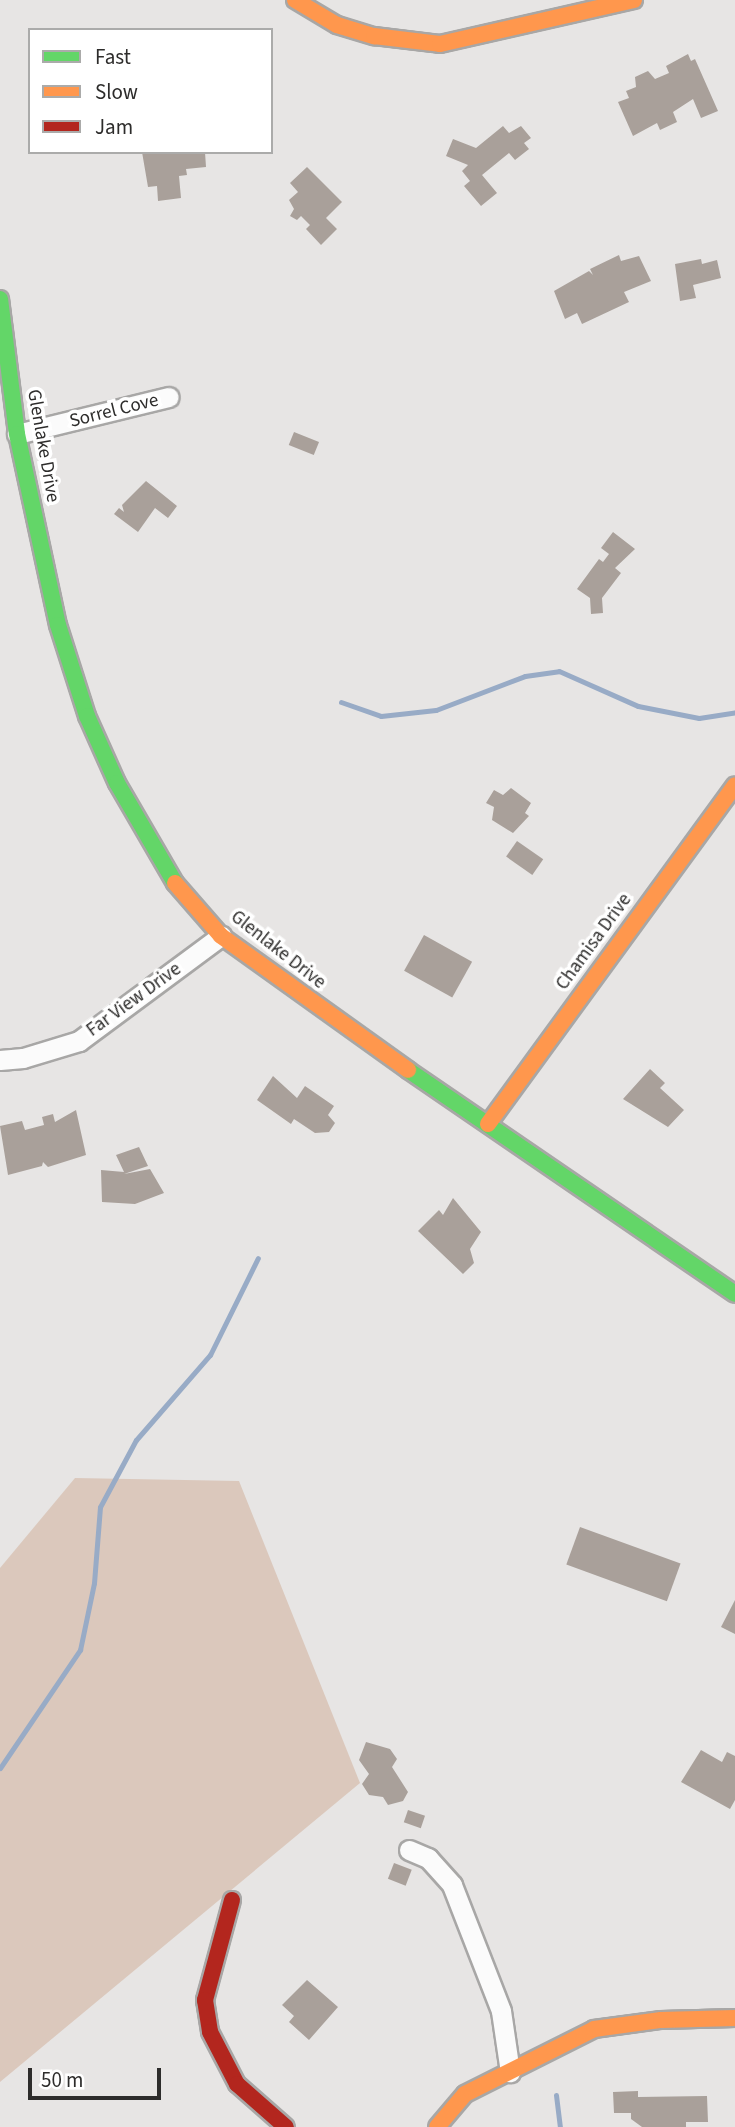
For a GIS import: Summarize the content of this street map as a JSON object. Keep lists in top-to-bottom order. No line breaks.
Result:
{"streets":{"street":["Sorrel Cove","Glenlake Drive","Chamisa Drive","Far View Drive"]},"crossings":[["Sorrel Cove","Glenlake Drive"],["Glenlake Drive","Chamisa Drive"],["Glenlake Drive","Far View Drive"]],"legend":["Fast","Slow","Jam"],"scale_bar":"50 m"}
